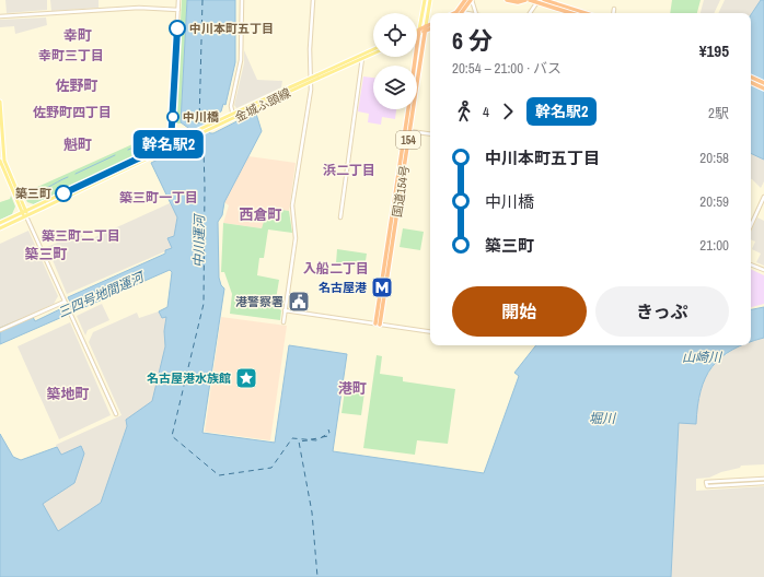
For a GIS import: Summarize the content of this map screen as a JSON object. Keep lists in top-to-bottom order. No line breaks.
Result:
{"streets":{"highway":["154","国道154号"],"main road":["金城ふ頭線"]},"districts":["幸町","幸町三丁目","佐野町","佐野町四丁目","魁町","浜二丁目","築三町一丁目","西倉町","築三町二丁目","築三町","入船二丁目","港町","築地町"],"water":["中川運河","三四号地間運河","山崎川","堀川"],"places":{"other":["中川本町五丁目","中川橋","築三町"],"metro station":["名古屋港"],"public building":["港警察署"],"place":["名古屋港水族館"]},"lines":["bus line 幹名駅2"],"page":{"on_map":"幹名駅2","heading":["6 分","20:54 – 21:00 · バス","¥195"],"legs":["4","幹名駅2","2駅"],"list":[{"name":"中川本町五丁目","value":"20:58"},{"name":"中川橋","value":"20:59"},{"name":"築三町","value":"21:00"}],"buttons":["開始","きっぷ"]}}
